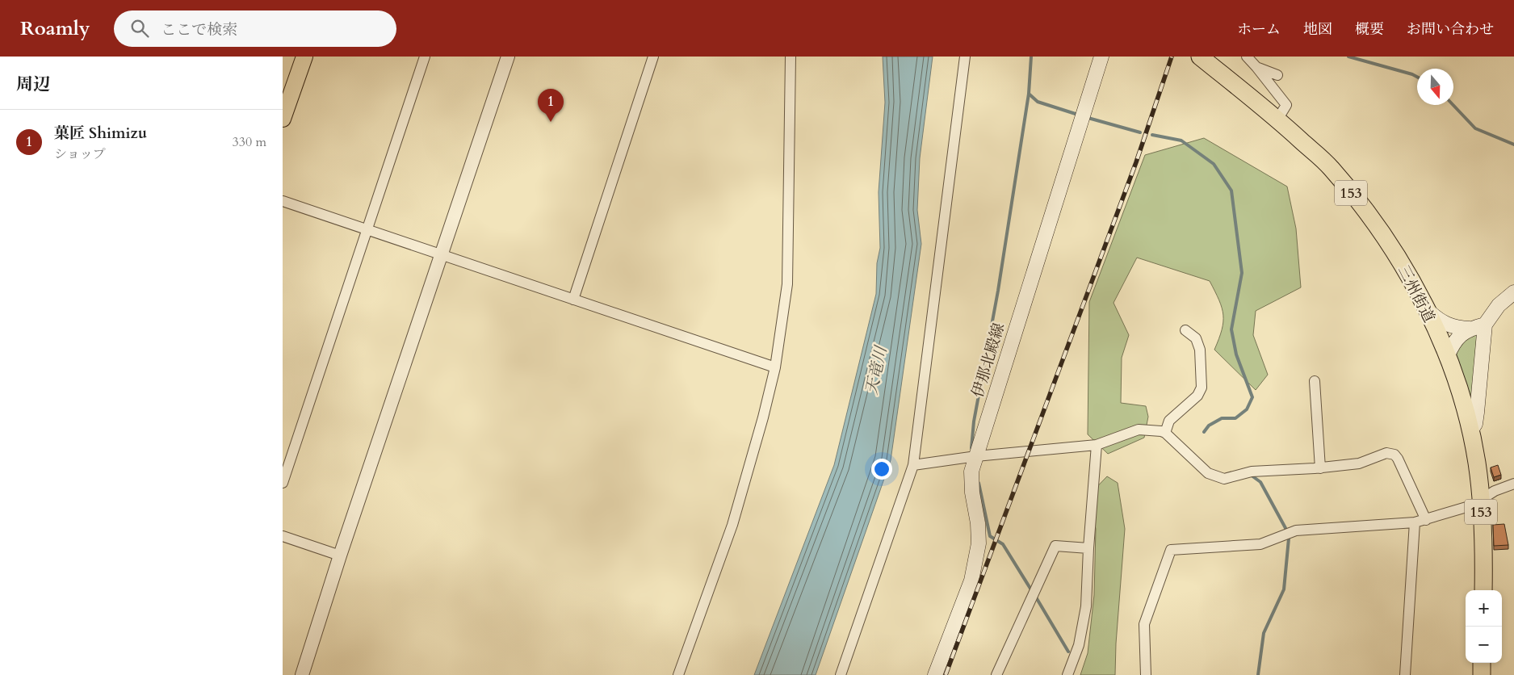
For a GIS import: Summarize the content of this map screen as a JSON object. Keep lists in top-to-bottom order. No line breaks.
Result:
{"streets":{"highway":["153","三州街道"],"main road":["伊那北殿線"]},"water":["天竜川"],"north":"bottom","page":{"header":"Roamly","search":"ここで検索","nav":["ホーム","地図","概要","お問い合わせ"],"heading":"周辺","pins":"1","list":[{"mark":"1","name":"菓匠 Shimizu","note":"ショップ","value":"330 m"}],"map_buttons":["+","−"]}}
